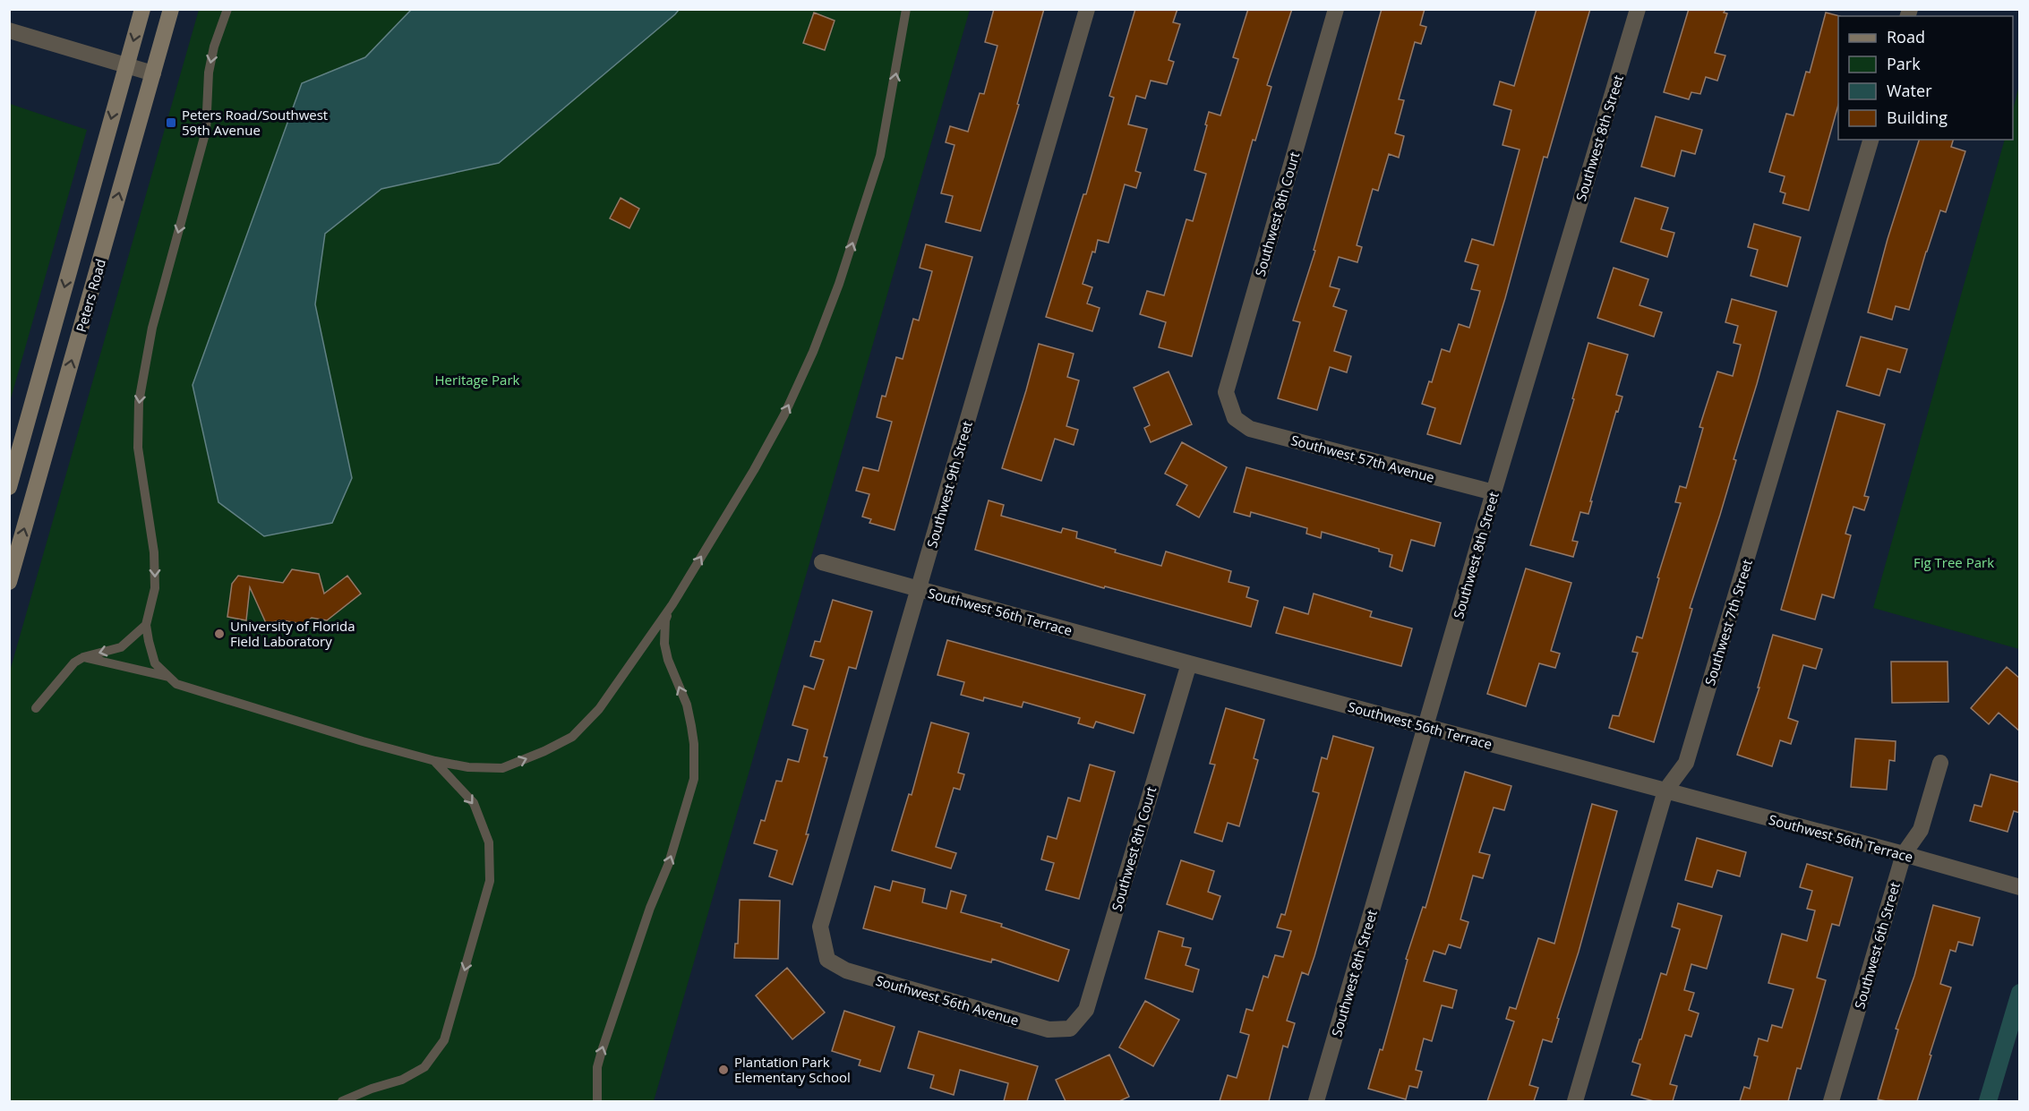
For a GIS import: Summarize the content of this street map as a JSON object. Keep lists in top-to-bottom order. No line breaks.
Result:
{"streets":{"main road":["Peters Road"],"street":["Southwest 8th Street","Southwest 8th Court","Southwest 57th Avenue","Southwest 9th Street","Southwest 56th Terrace","Southwest 7th Street","Southwest 6th Street","Southwest 56th Avenue"]},"crossings":[["Southwest 8th Street","Southwest 57th Avenue"],["Southwest 8th Street","Southwest 56th Terrace"],["Southwest 8th Court","Southwest 57th Avenue"],["Southwest 8th Court","Southwest 56th Terrace"],["Southwest 8th Court","Southwest 56th Avenue"],["Southwest 9th Street","Southwest 56th Terrace"],["Southwest 9th Street","Southwest 56th Avenue"],["Southwest 56th Terrace","Southwest 7th Street"],["Southwest 56th Terrace","Southwest 6th Street"]],"parks":["Heritage Park","Fig Tree Park"],"places":{"transit":["Peters Road/Southwest 59th Avenue"],"other":["University of Florida Field Laboratory","Plantation Park Elementary School"]},"legend":["Road","Park","Water","Building"]}
